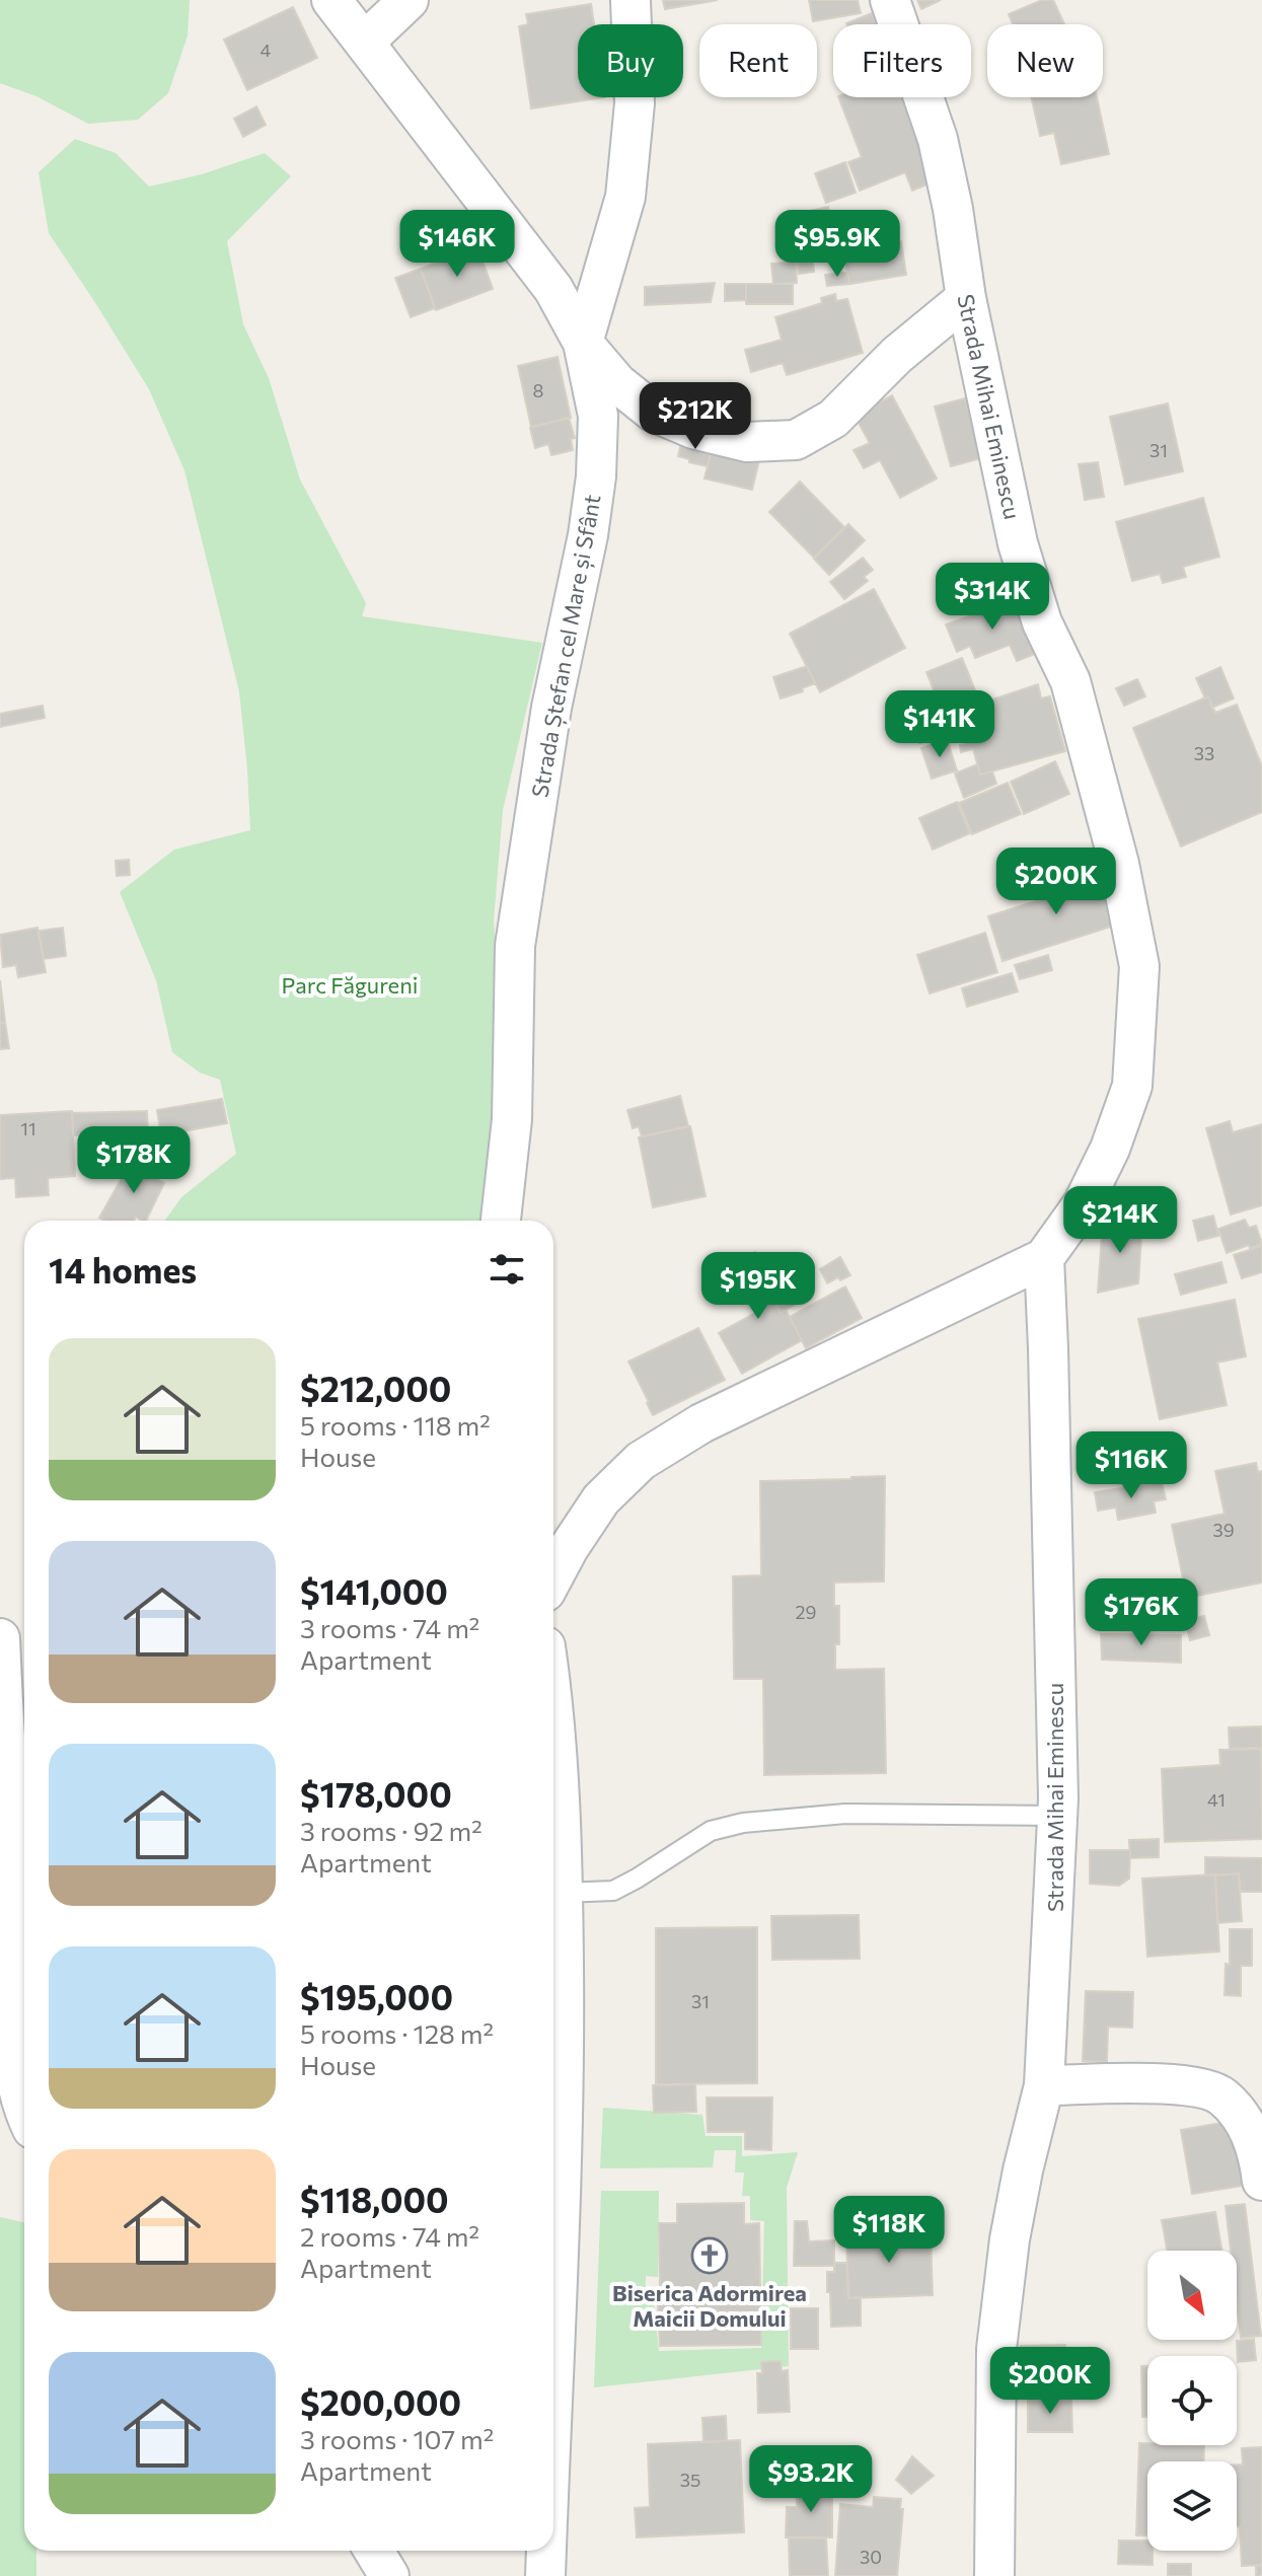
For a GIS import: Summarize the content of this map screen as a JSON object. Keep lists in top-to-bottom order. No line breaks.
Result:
{"streets":{"street":["Strada Mihai Eminescu","Strada Ștefan cel Mare și Sfânt"]},"parks":["Parc Făgureni"],"places":{"church":["Biserica Adormirea Maicii Domului"]},"house_numbers":["4","8","31","33","11","39","29","41","31","35","30"],"north":"bottom right","page":{"chip":["Buy","Rent","Filters","New"],"price":["$146K","$95.9K","$212K","$314K","$141K","$200K","$178K","$214K","$195K","$116K","$176K","$118K","$200K","$93.2K"],"heading":"14 homes","list":[{"name":"$212,000","note":"5 rooms · 118 m² · House"},{"name":"$141,000","note":"3 rooms · 74 m² · Apartment"},{"name":"$178,000","note":"3 rooms · 92 m² · Apartment"},{"name":"$195,000","note":"5 rooms · 128 m² · House"},{"name":"$118,000","note":"2 rooms · 74 m² · Apartment"},{"name":"$200,000","note":"3 rooms · 107 m² · Apartment"}]}}
